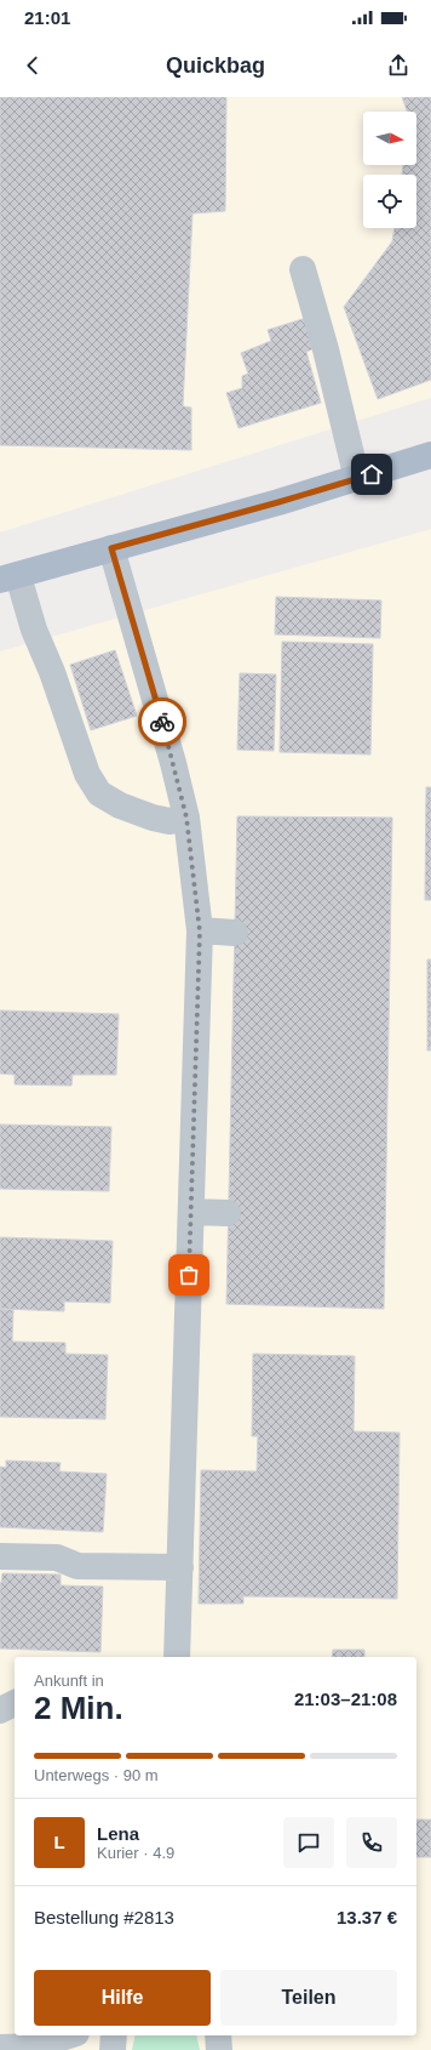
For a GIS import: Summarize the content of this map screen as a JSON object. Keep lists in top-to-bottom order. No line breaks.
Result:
{"north":"right","page":{"status":"21:01","header":"Quickbag","heading":["2 Min.","Ankunft in","21:03–21:08"],"panel":["Lena","Kurier · 4.9","Bestellung #2813","13.37 €"],"bar":"Unterwegs · 90 m","round":"L","buttons":["Hilfe","Teilen"]}}
